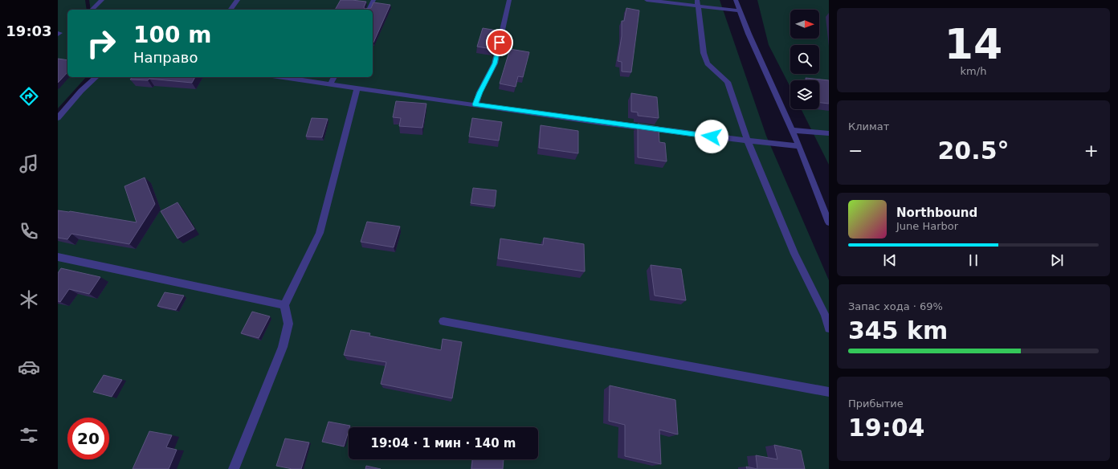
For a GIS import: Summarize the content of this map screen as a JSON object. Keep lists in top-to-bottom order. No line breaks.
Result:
{"north":"right","page":{"tabs":"19:03","tile":[["14","km/h"],"Климат",["Запас хода · 69%","345 km"],["Прибытие","19:04"]],"turn":["100 m","Направо"],"heat":["−","20.5°","+"],"song":["Northbound","June Harbor"],"limit":"20","trip":"19:04 · 1 мин · 140 m"}}
